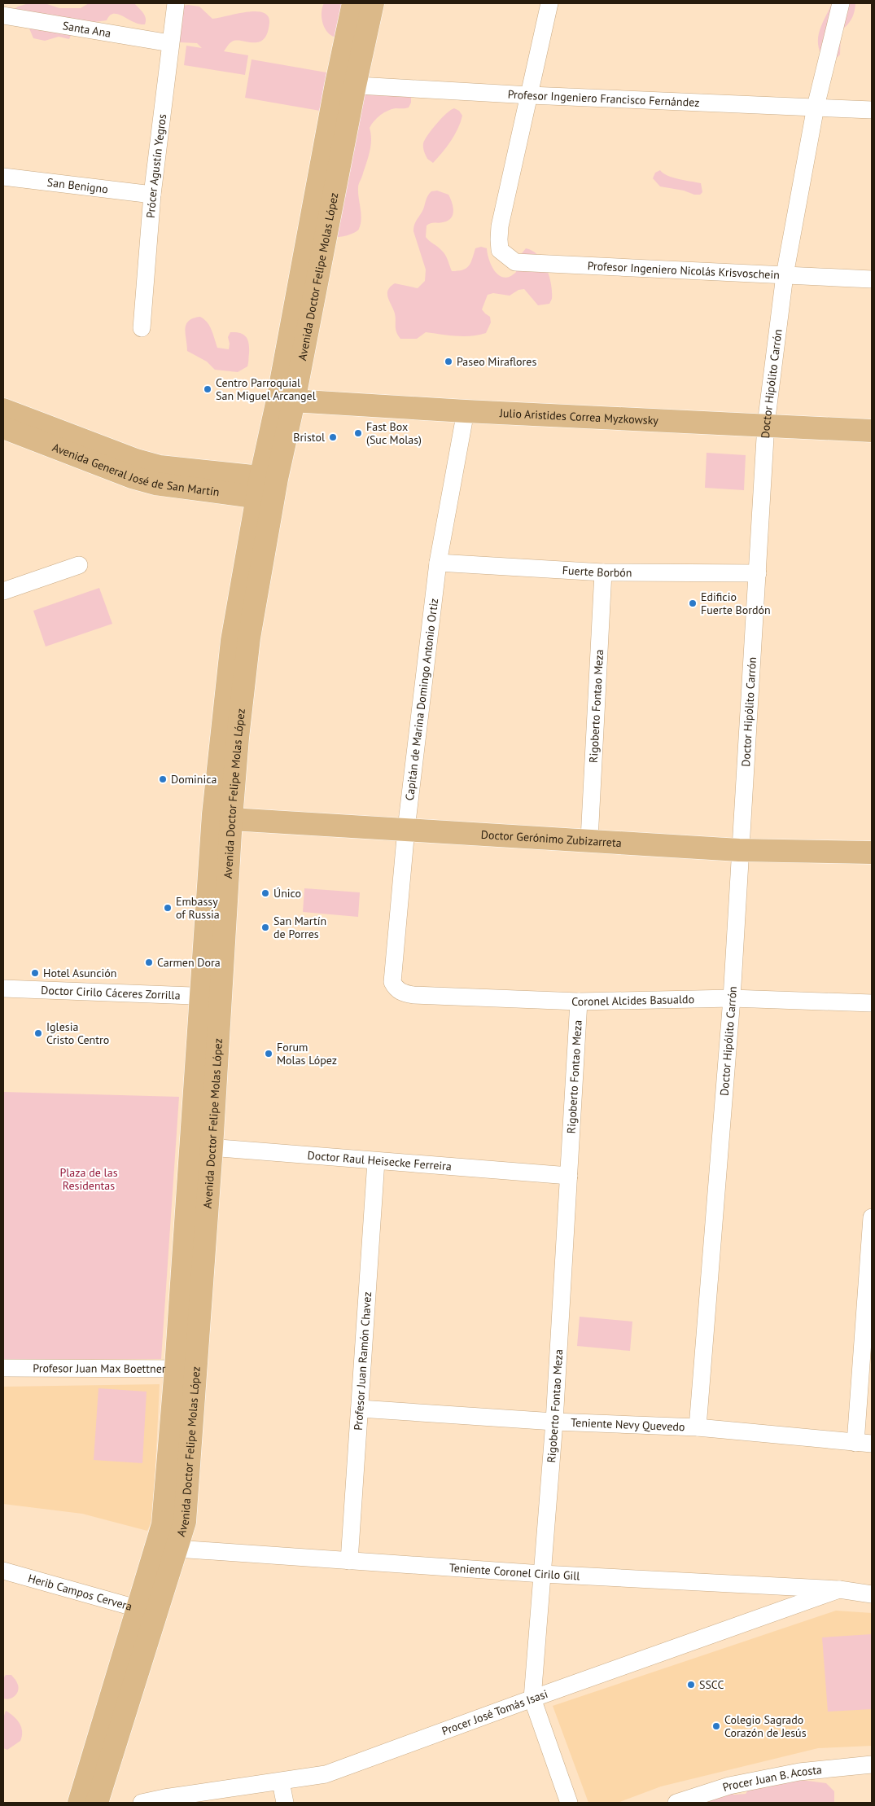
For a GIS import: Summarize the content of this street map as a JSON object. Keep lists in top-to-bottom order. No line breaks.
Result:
{"streets":{"main road":["Avenida Doctor Felipe Molas López","Julio Aristides Correa Myzkowsky","Avenida General José de San Martín","Doctor Gerónimo Zubizarreta"],"street":["Santa Ana","Profesor Ingeniero Francisco Fernández","Prócer Agustín Yegros","San Benigno","Profesor Ingeniero Nicolás Krisvoschein","Doctor Hipólito Carrón","Fuerte Borbón","Capitán de Marina Domingo Antonio Ortiz","Rigoberto Fontao Meza","Doctor Cirilo Cáceres Zorrilla","Coronel Alcides Basualdo","Doctor Raul Heisecke Ferreira","Profesor Juan Ramón Chavez","Profesor Juan Max Boettner","Teniente Nevy Quevedo","Teniente Coronel Cirilo Gill","Herib Campos Cervera","Procer José Tomás Isasi","Procer Juan B. Acosta"]},"crossings":[["Santa Ana","Prócer Agustín Yegros"],["Profesor Ingeniero Francisco Fernández","Profesor Ingeniero Nicolás Krisvoschein"],["Profesor Ingeniero Francisco Fernández","Avenida Doctor Felipe Molas López"],["Profesor Ingeniero Francisco Fernández","Doctor Hipólito Carrón"],["Prócer Agustín Yegros","San Benigno"],["Profesor Ingeniero Nicolás Krisvoschein","Doctor Hipólito Carrón"],["Avenida Doctor Felipe Molas López","Julio Aristides Correa Myzkowsky"],["Avenida Doctor Felipe Molas López","Avenida General José de San Martín"],["Avenida Doctor Felipe Molas López","Doctor Gerónimo Zubizarreta"],["Avenida Doctor Felipe Molas López","Doctor Cirilo Cáceres Zorrilla"],["Avenida Doctor Felipe Molas López","Doctor Raul Heisecke Ferreira"],["Avenida Doctor Felipe Molas López","Profesor Juan Max Boettner"],["Avenida Doctor Felipe Molas López","Teniente Coronel Cirilo Gill"],["Avenida Doctor Felipe Molas López","Herib Campos Cervera"],["Doctor Hipólito Carrón","Julio Aristides Correa Myzkowsky"],["Doctor Hipólito Carrón","Fuerte Borbón"],["Doctor Hipólito Carrón","Doctor Gerónimo Zubizarreta"],["Doctor Hipólito Carrón","Coronel Alcides Basualdo"],["Doctor Hipólito Carrón","Teniente Nevy Quevedo"],["Julio Aristides Correa Myzkowsky","Capitán de Marina Domingo Antonio Ortiz"],["Fuerte Borbón","Capitán de Marina Domingo Antonio Ortiz"],["Fuerte Borbón","Rigoberto Fontao Meza"],["Capitán de Marina Domingo Antonio Ortiz","Doctor Gerónimo Zubizarreta"],["Capitán de Marina Domingo Antonio Ortiz","Coronel Alcides Basualdo"],["Rigoberto Fontao Meza","Doctor Gerónimo Zubizarreta"],["Rigoberto Fontao Meza","Coronel Alcides Basualdo"],["Rigoberto Fontao Meza","Doctor Raul Heisecke Ferreira"],["Rigoberto Fontao Meza","Teniente Nevy Quevedo"],["Rigoberto Fontao Meza","Teniente Coronel Cirilo Gill"],["Rigoberto Fontao Meza","Procer José Tomás Isasi"],["Doctor Raul Heisecke Ferreira","Profesor Juan Ramón Chavez"],["Profesor Juan Ramón Chavez","Teniente Nevy Quevedo"],["Profesor Juan Ramón Chavez","Teniente Coronel Cirilo Gill"],["Teniente Coronel Cirilo Gill","Procer José Tomás Isasi"]],"parks":["Plaza de las Residentas"],"places":["Paseo Miraflores","Centro Parroquial San Miguel Arcangel","Fast Box (Suc Molas)","Bristol","Edificio Fuerte Bordón","Dominica","Único","Embassy of Russia","San Martín de Porres","Carmen Dora","Hotel Asunción","Iglesia Cristo Centro","Forum Molas López","SSCC","Colegio Sagrado Corazón de Jesús"]}
